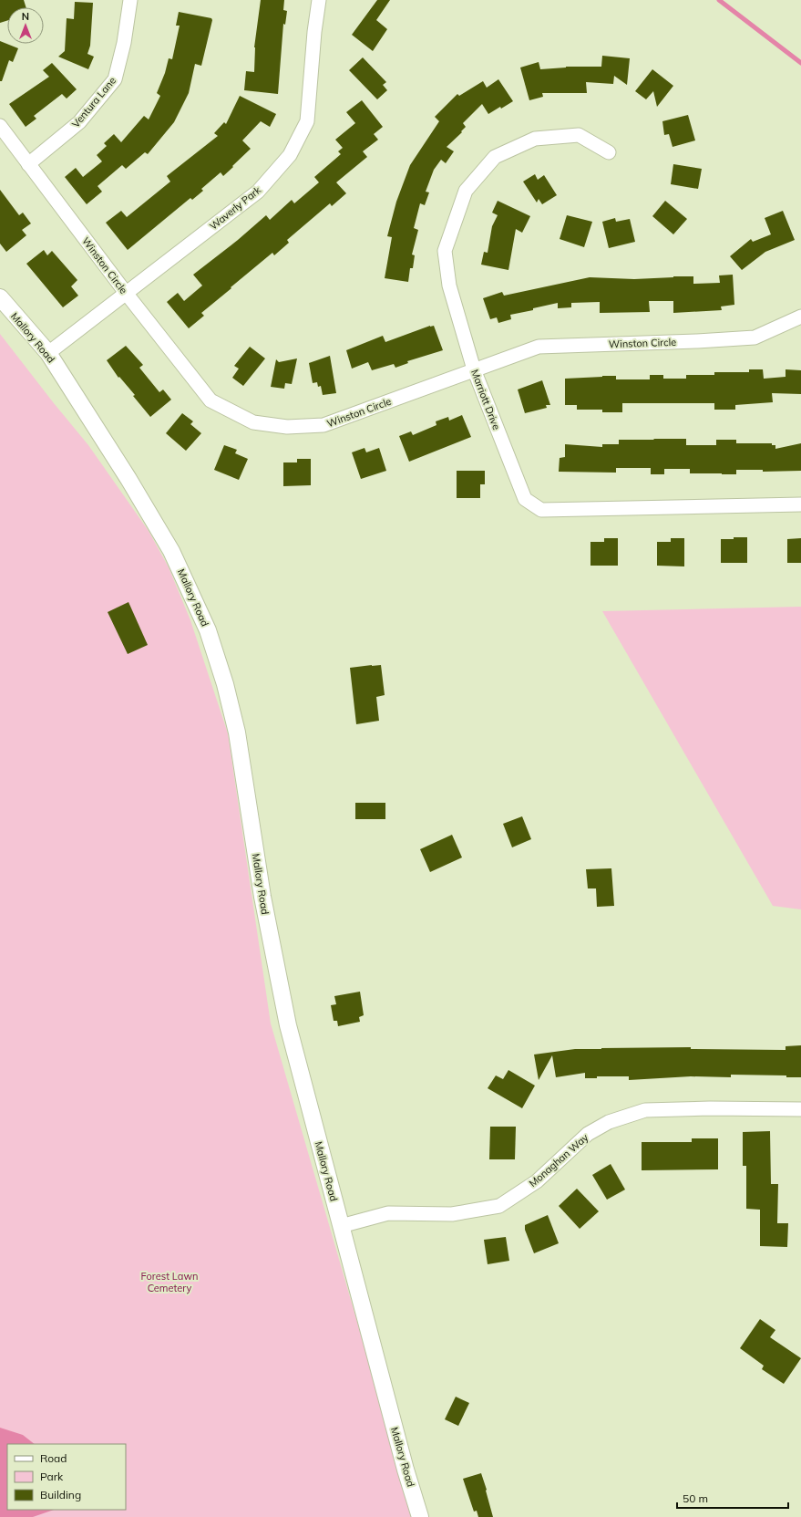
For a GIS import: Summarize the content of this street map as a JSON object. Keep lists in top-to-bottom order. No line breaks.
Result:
{"streets":{"street":["Ventura Lane","Waverly Park","Winston Circle","Mallory Road","Marriott Drive","Monaghan Way"]},"crossings":[["Ventura Lane","Winston Circle"],["Waverly Park","Winston Circle"],["Waverly Park","Mallory Road"],["Winston Circle","Marriott Drive"],["Mallory Road","Monaghan Way"]],"parks":["Forest Lawn Cemetery"],"legend":["Road","Park","Building"],"scale_bar":"50 m","north":"top"}
